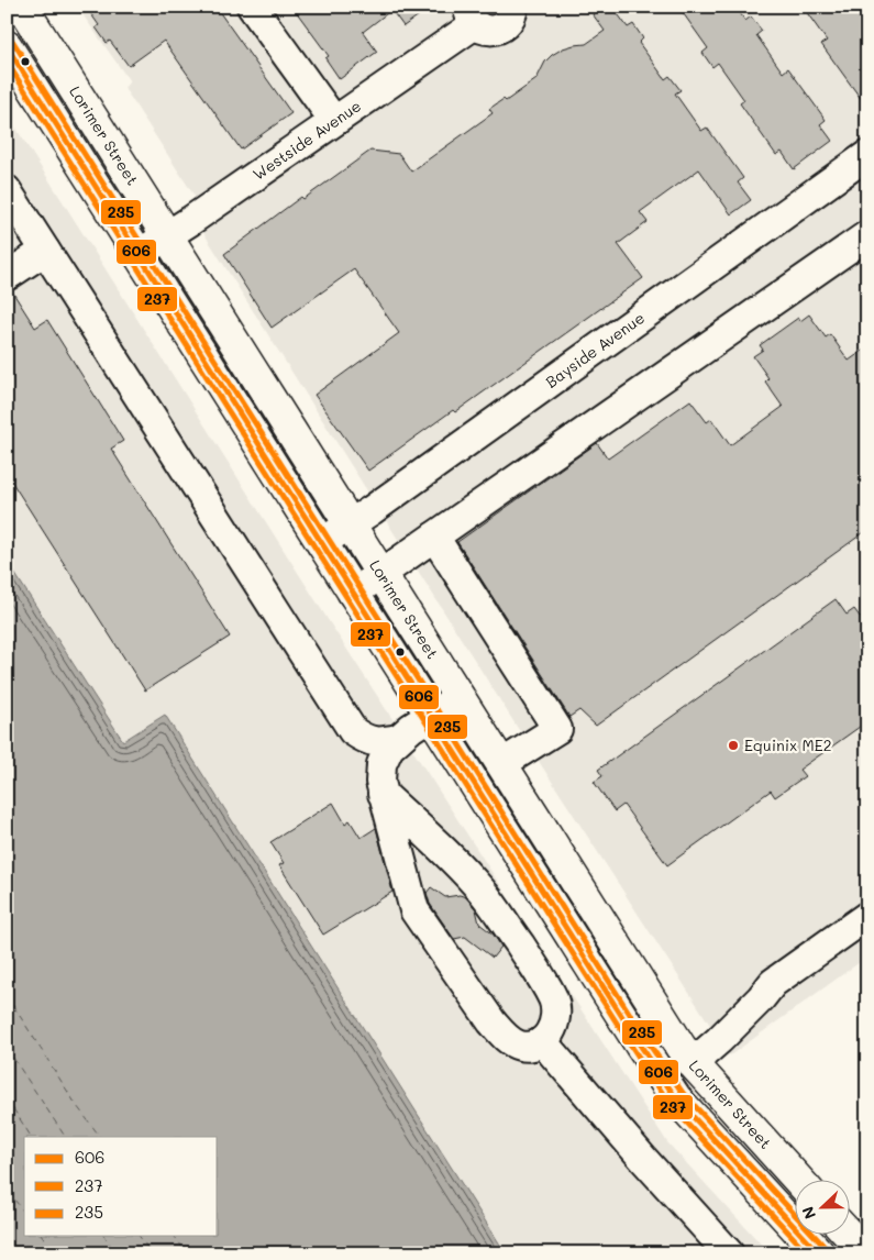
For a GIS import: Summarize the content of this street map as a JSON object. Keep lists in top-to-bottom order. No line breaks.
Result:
{"streets":{"main road":["Lorimer Street"],"lane":["Westside Avenue","Bayside Avenue"]},"crossings":[["Lorimer Street","Westside Avenue"],["Lorimer Street","Bayside Avenue"]],"places":["Equinix ME2"],"lines":["transit line 235","transit line 606","transit line 237"],"legend":["606","237","235"],"north":"left"}
